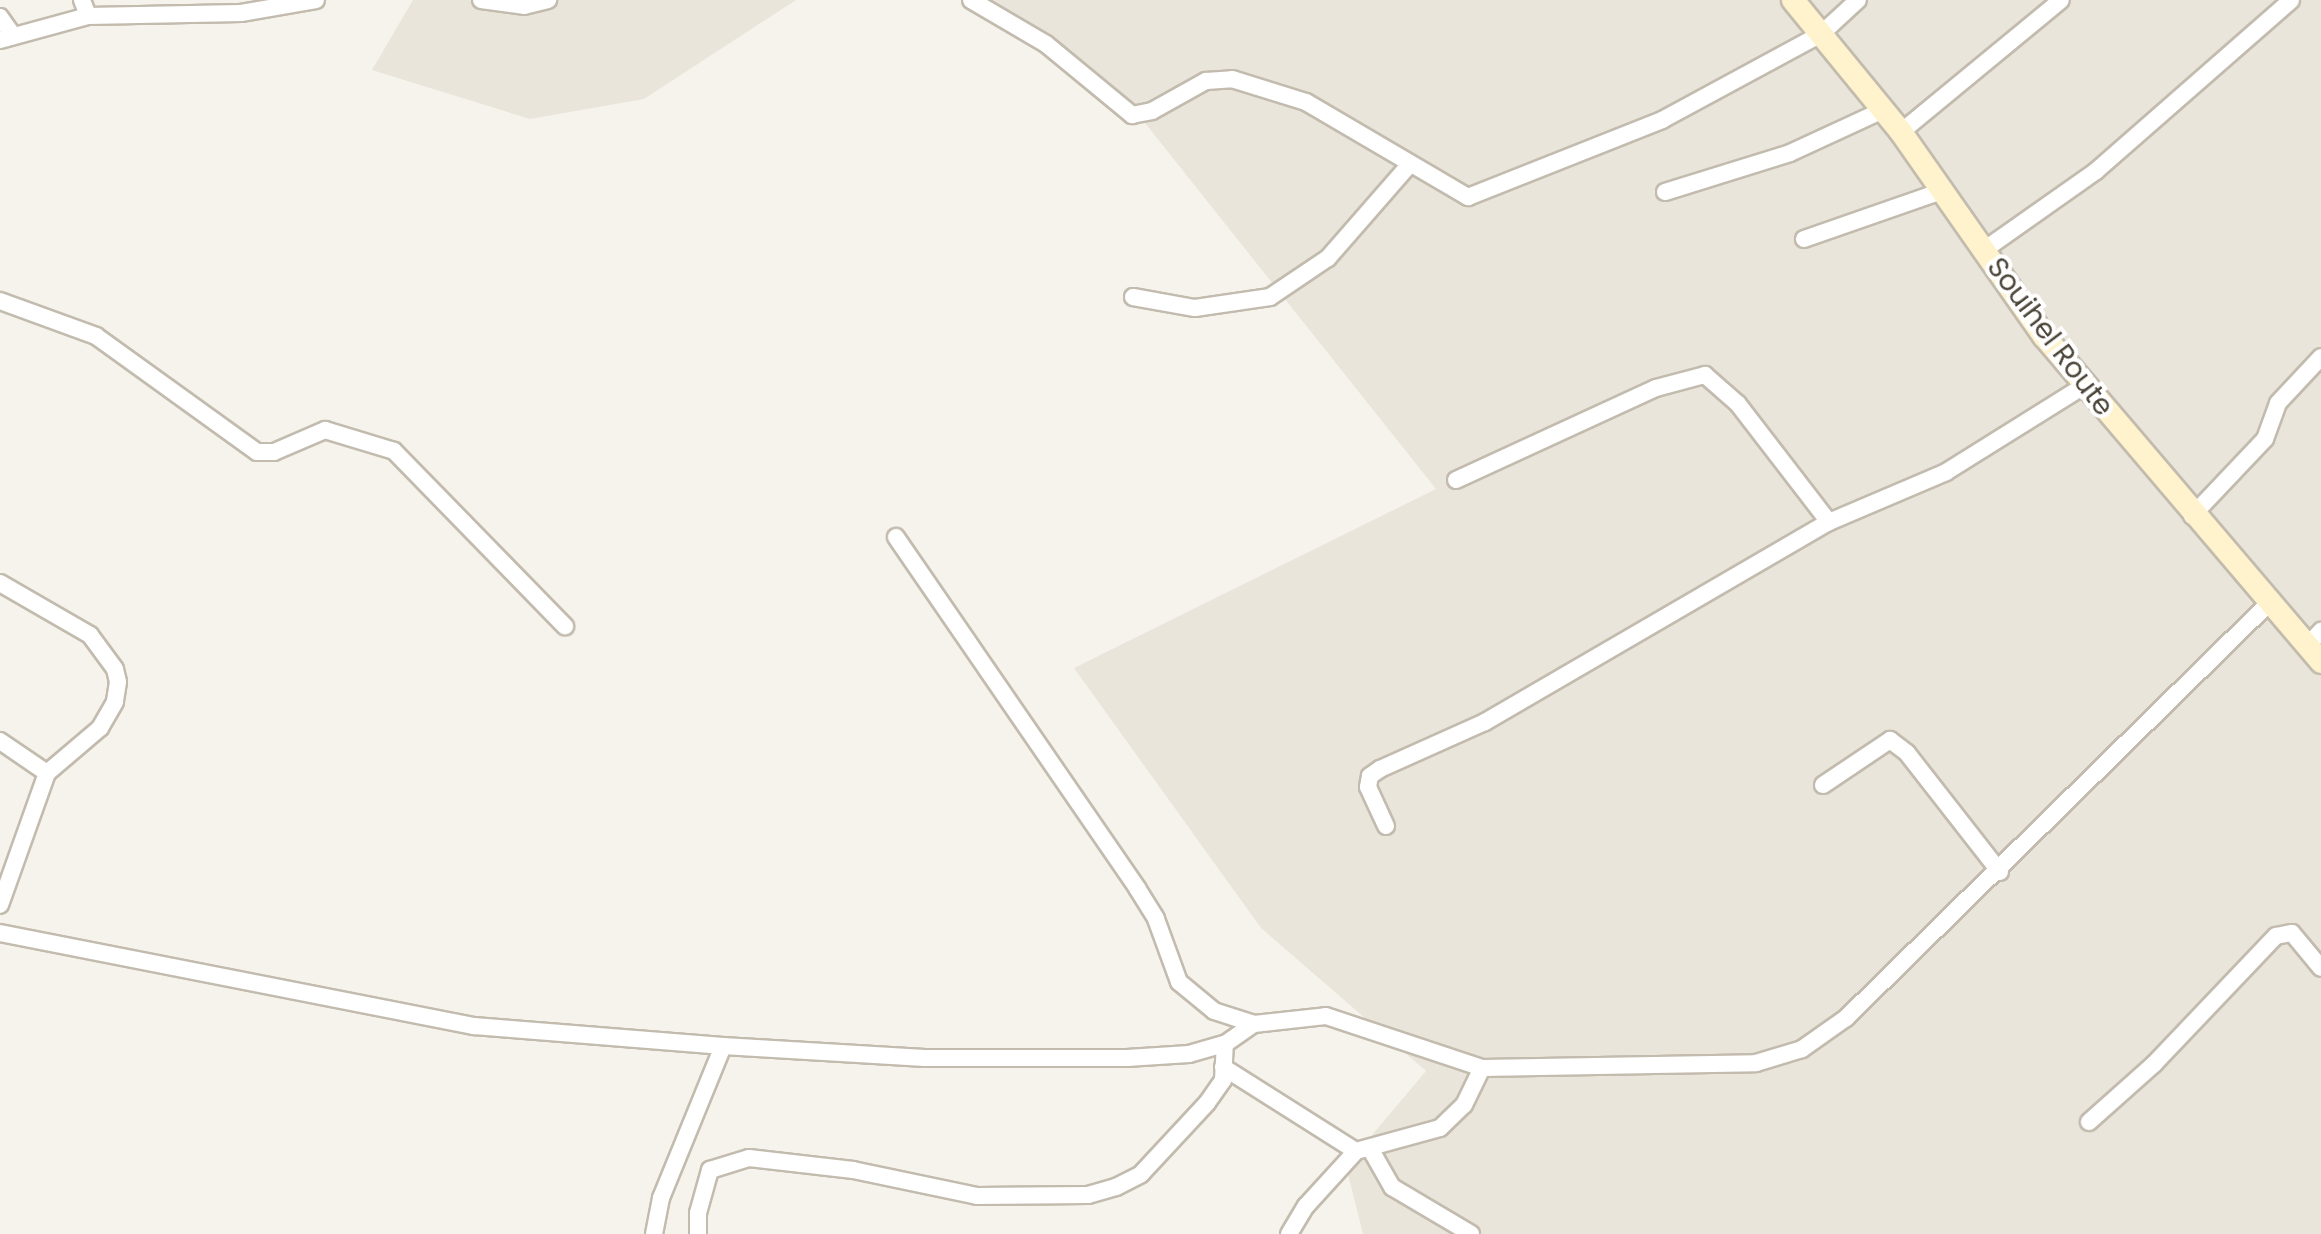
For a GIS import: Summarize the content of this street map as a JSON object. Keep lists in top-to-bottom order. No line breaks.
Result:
{"streets":{"main road":["Souihel Route"]}}
